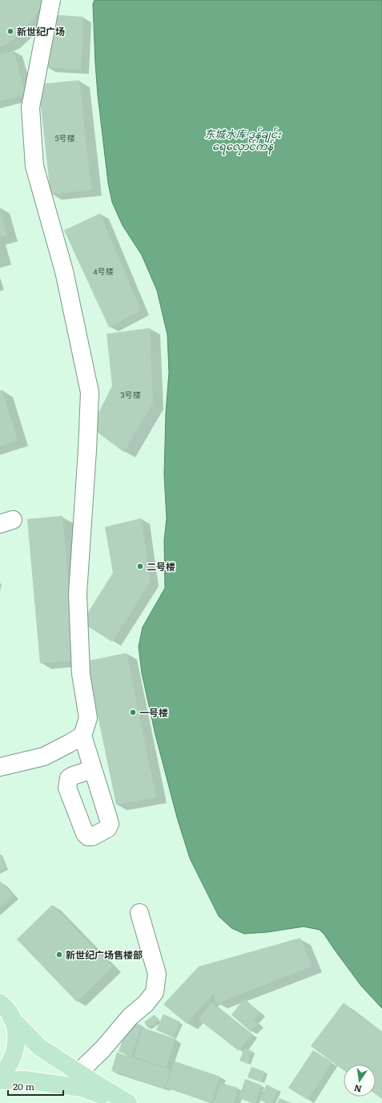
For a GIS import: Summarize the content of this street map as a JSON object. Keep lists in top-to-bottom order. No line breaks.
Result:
{"water":["东城水库 ဒွန်ချင်း ရေလှောင်ကန်"],"places":["新世纪广场","二号楼","一号楼","新世纪广场售楼部"],"house_numbers":["5号楼","4号楼","3号楼"],"scale_bar":"20 m","north":"bottom"}
